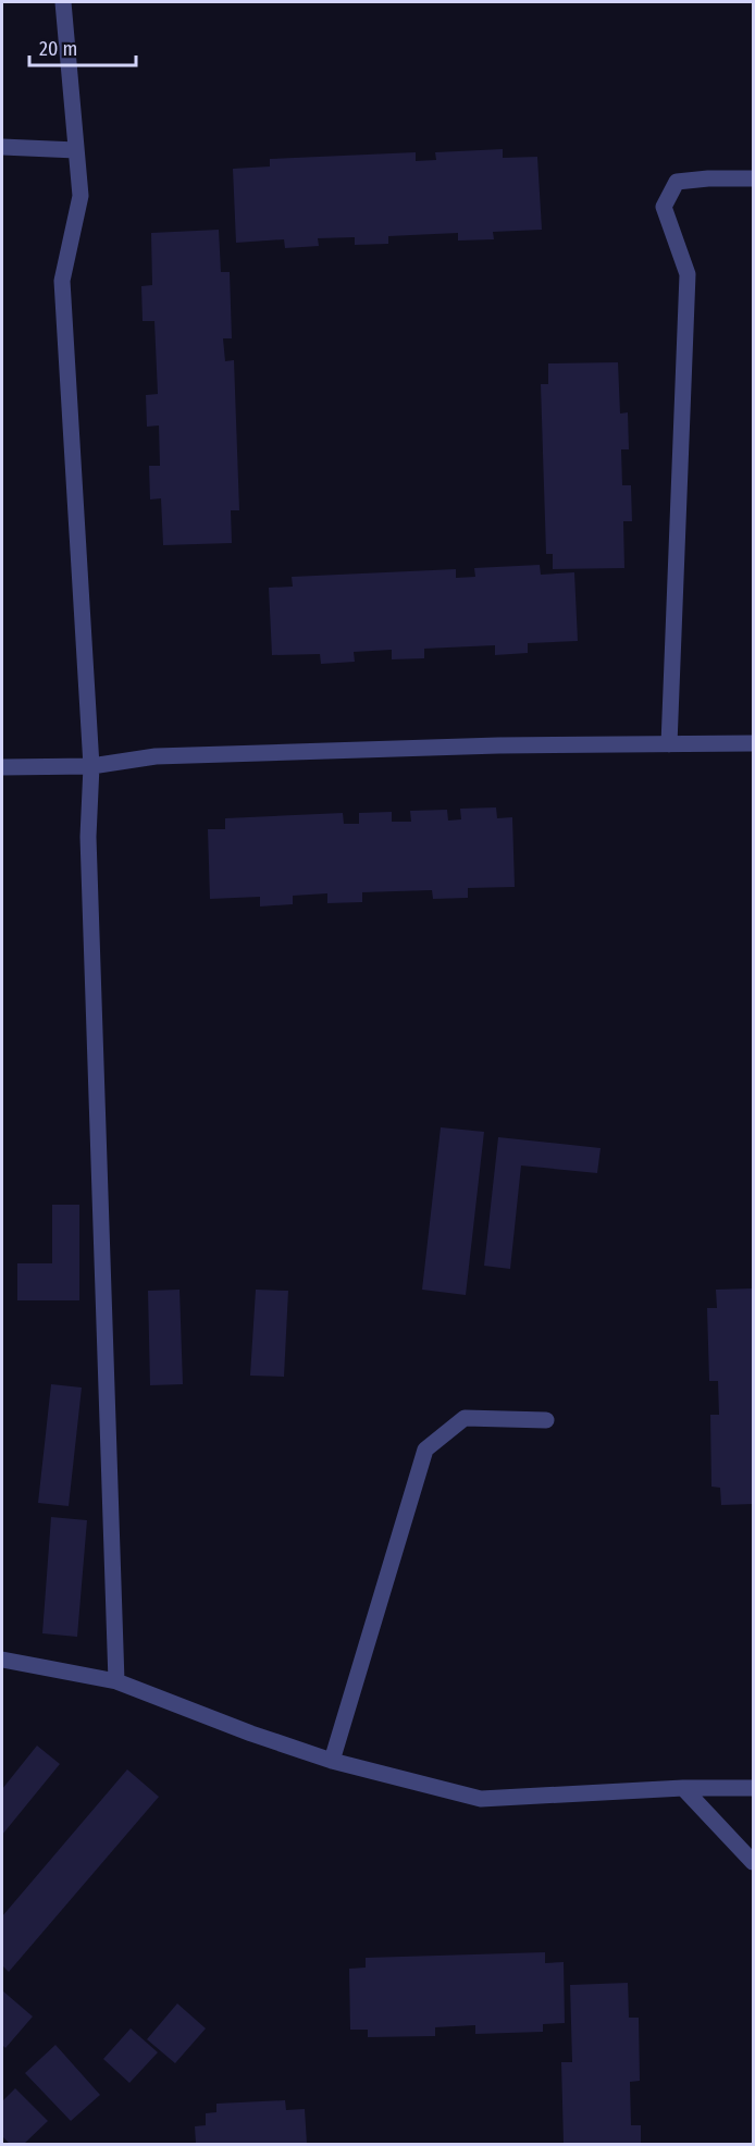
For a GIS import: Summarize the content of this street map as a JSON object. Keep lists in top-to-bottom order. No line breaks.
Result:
{"scale_bar":"20 m"}
